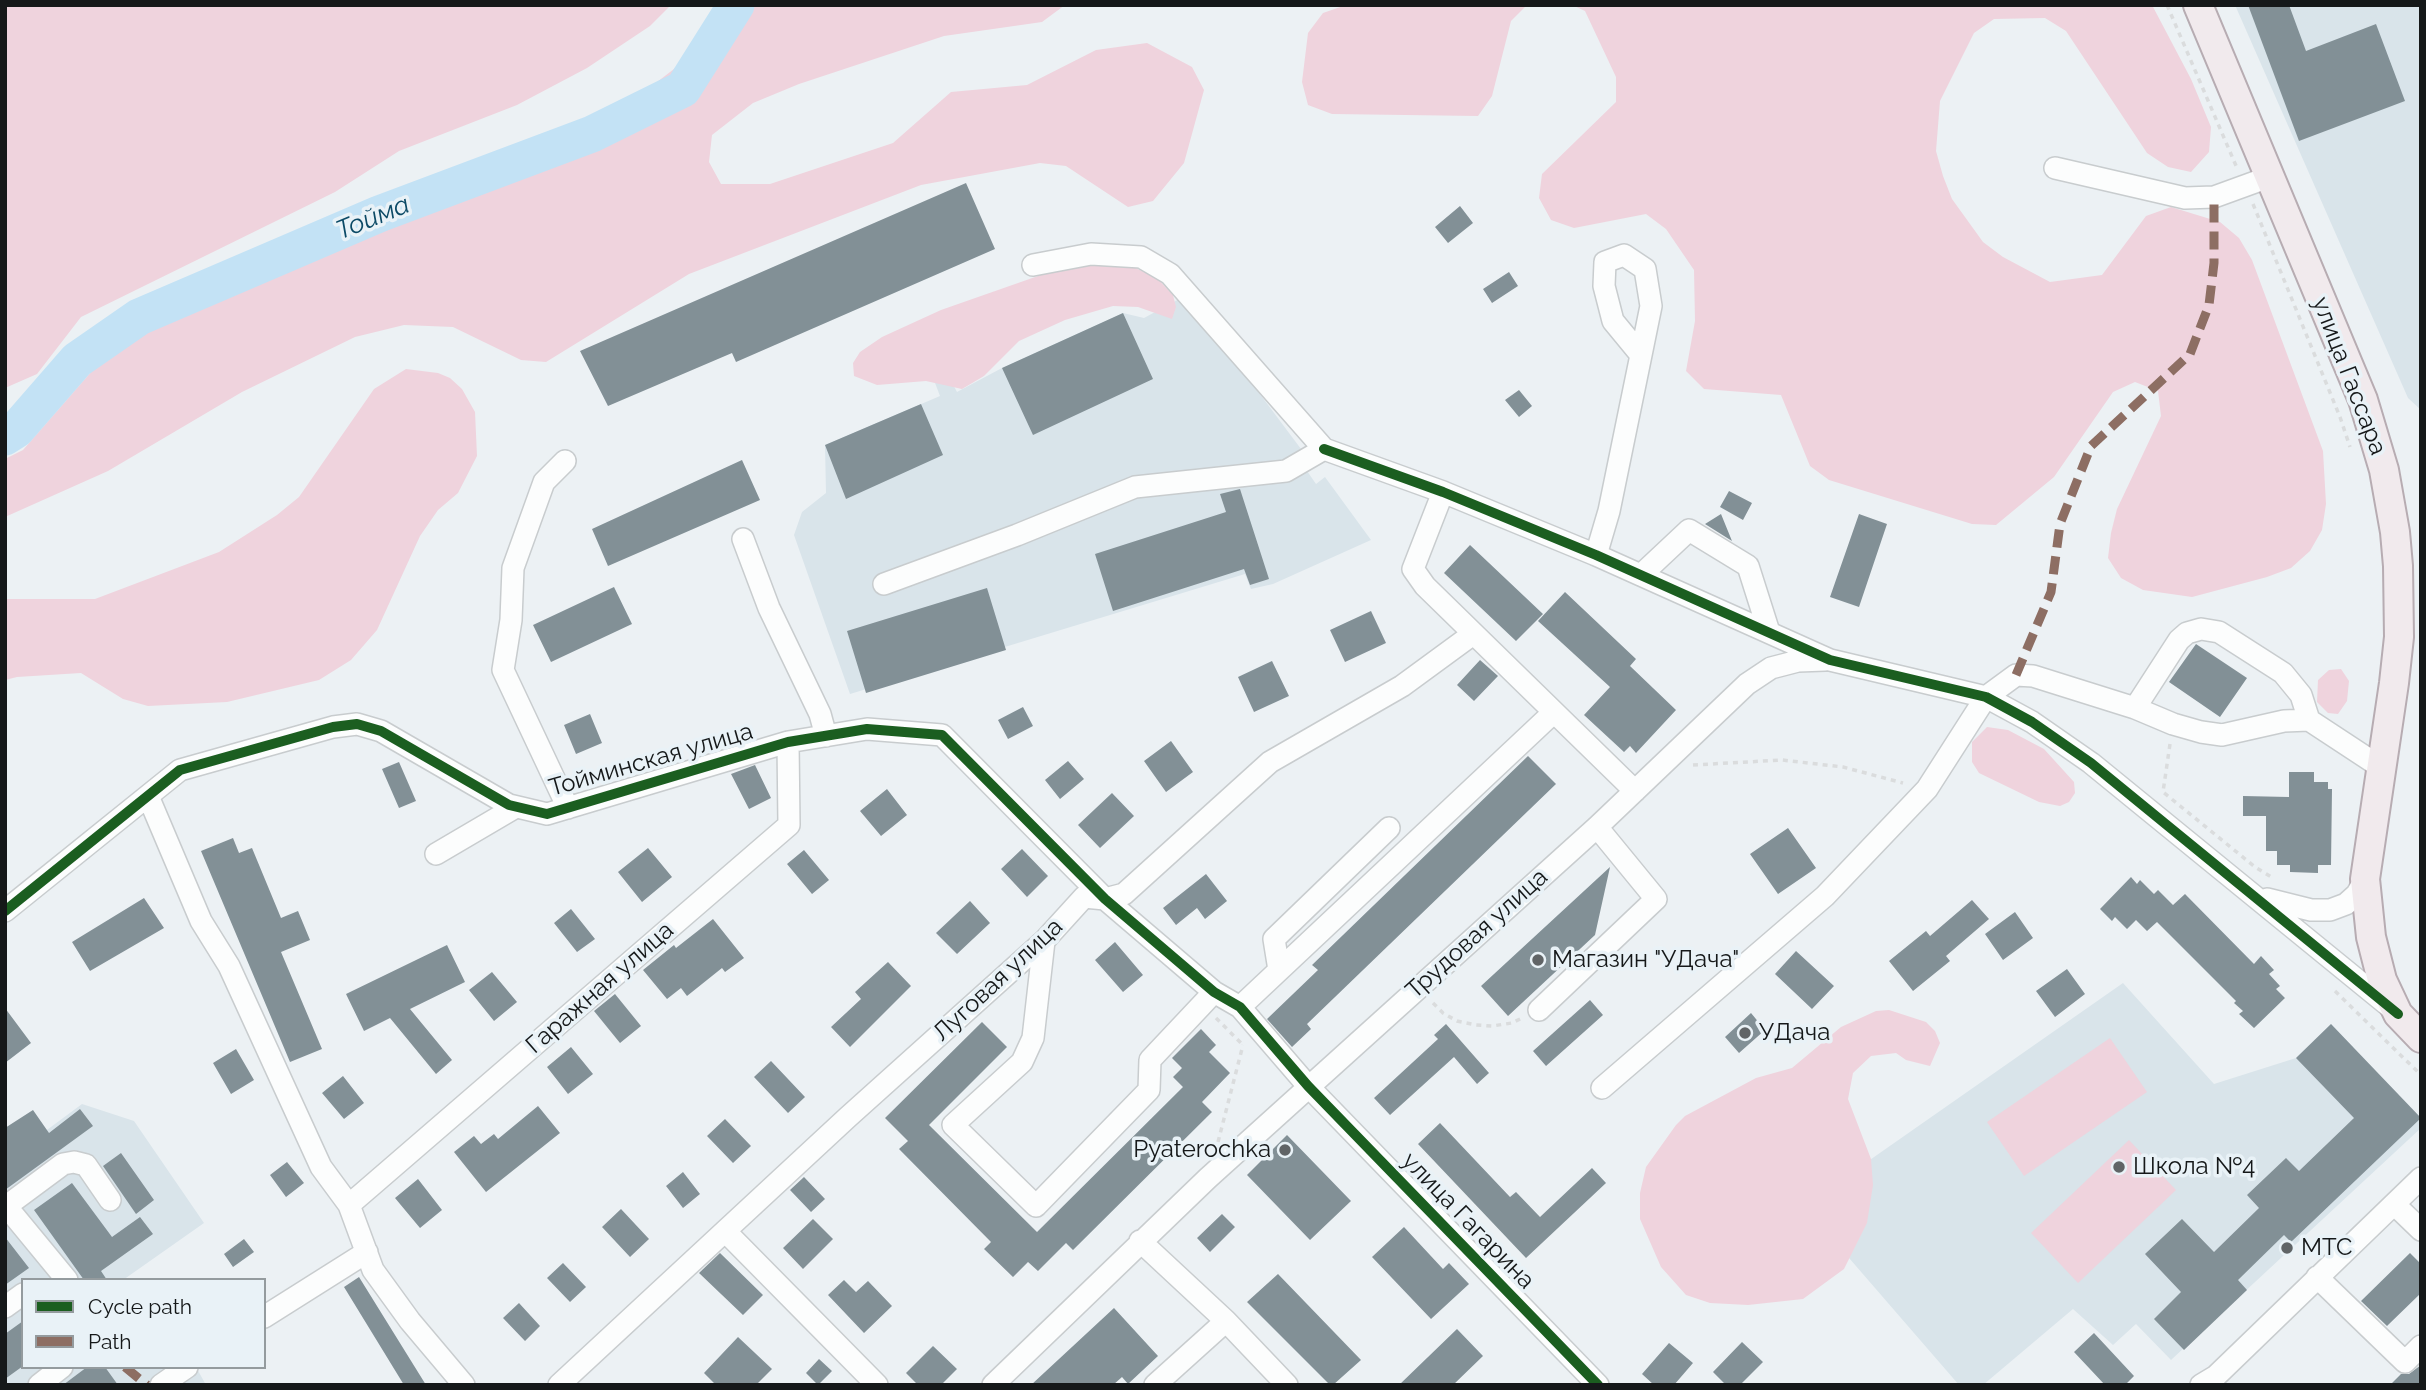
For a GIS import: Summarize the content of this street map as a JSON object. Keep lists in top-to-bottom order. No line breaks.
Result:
{"streets":{"main road":["улица Гассара"],"street":["Тойминская улица","Трудовая улица","Луговая улица","Гаражная улица","улица Гагарина"]},"crossings":[["Тойминская улица","Луговая улица"],["Тойминская улица","Гаражная улица"],["Тойминская улица","улица Гагарина"],["Трудовая улица","улица Гагарина"]],"water":["Тойма"],"places":["Магазин \"УДача\"","УДача","Pyaterochka","Школа №4","МТС"],"legend":["Cycle path","Path"]}
